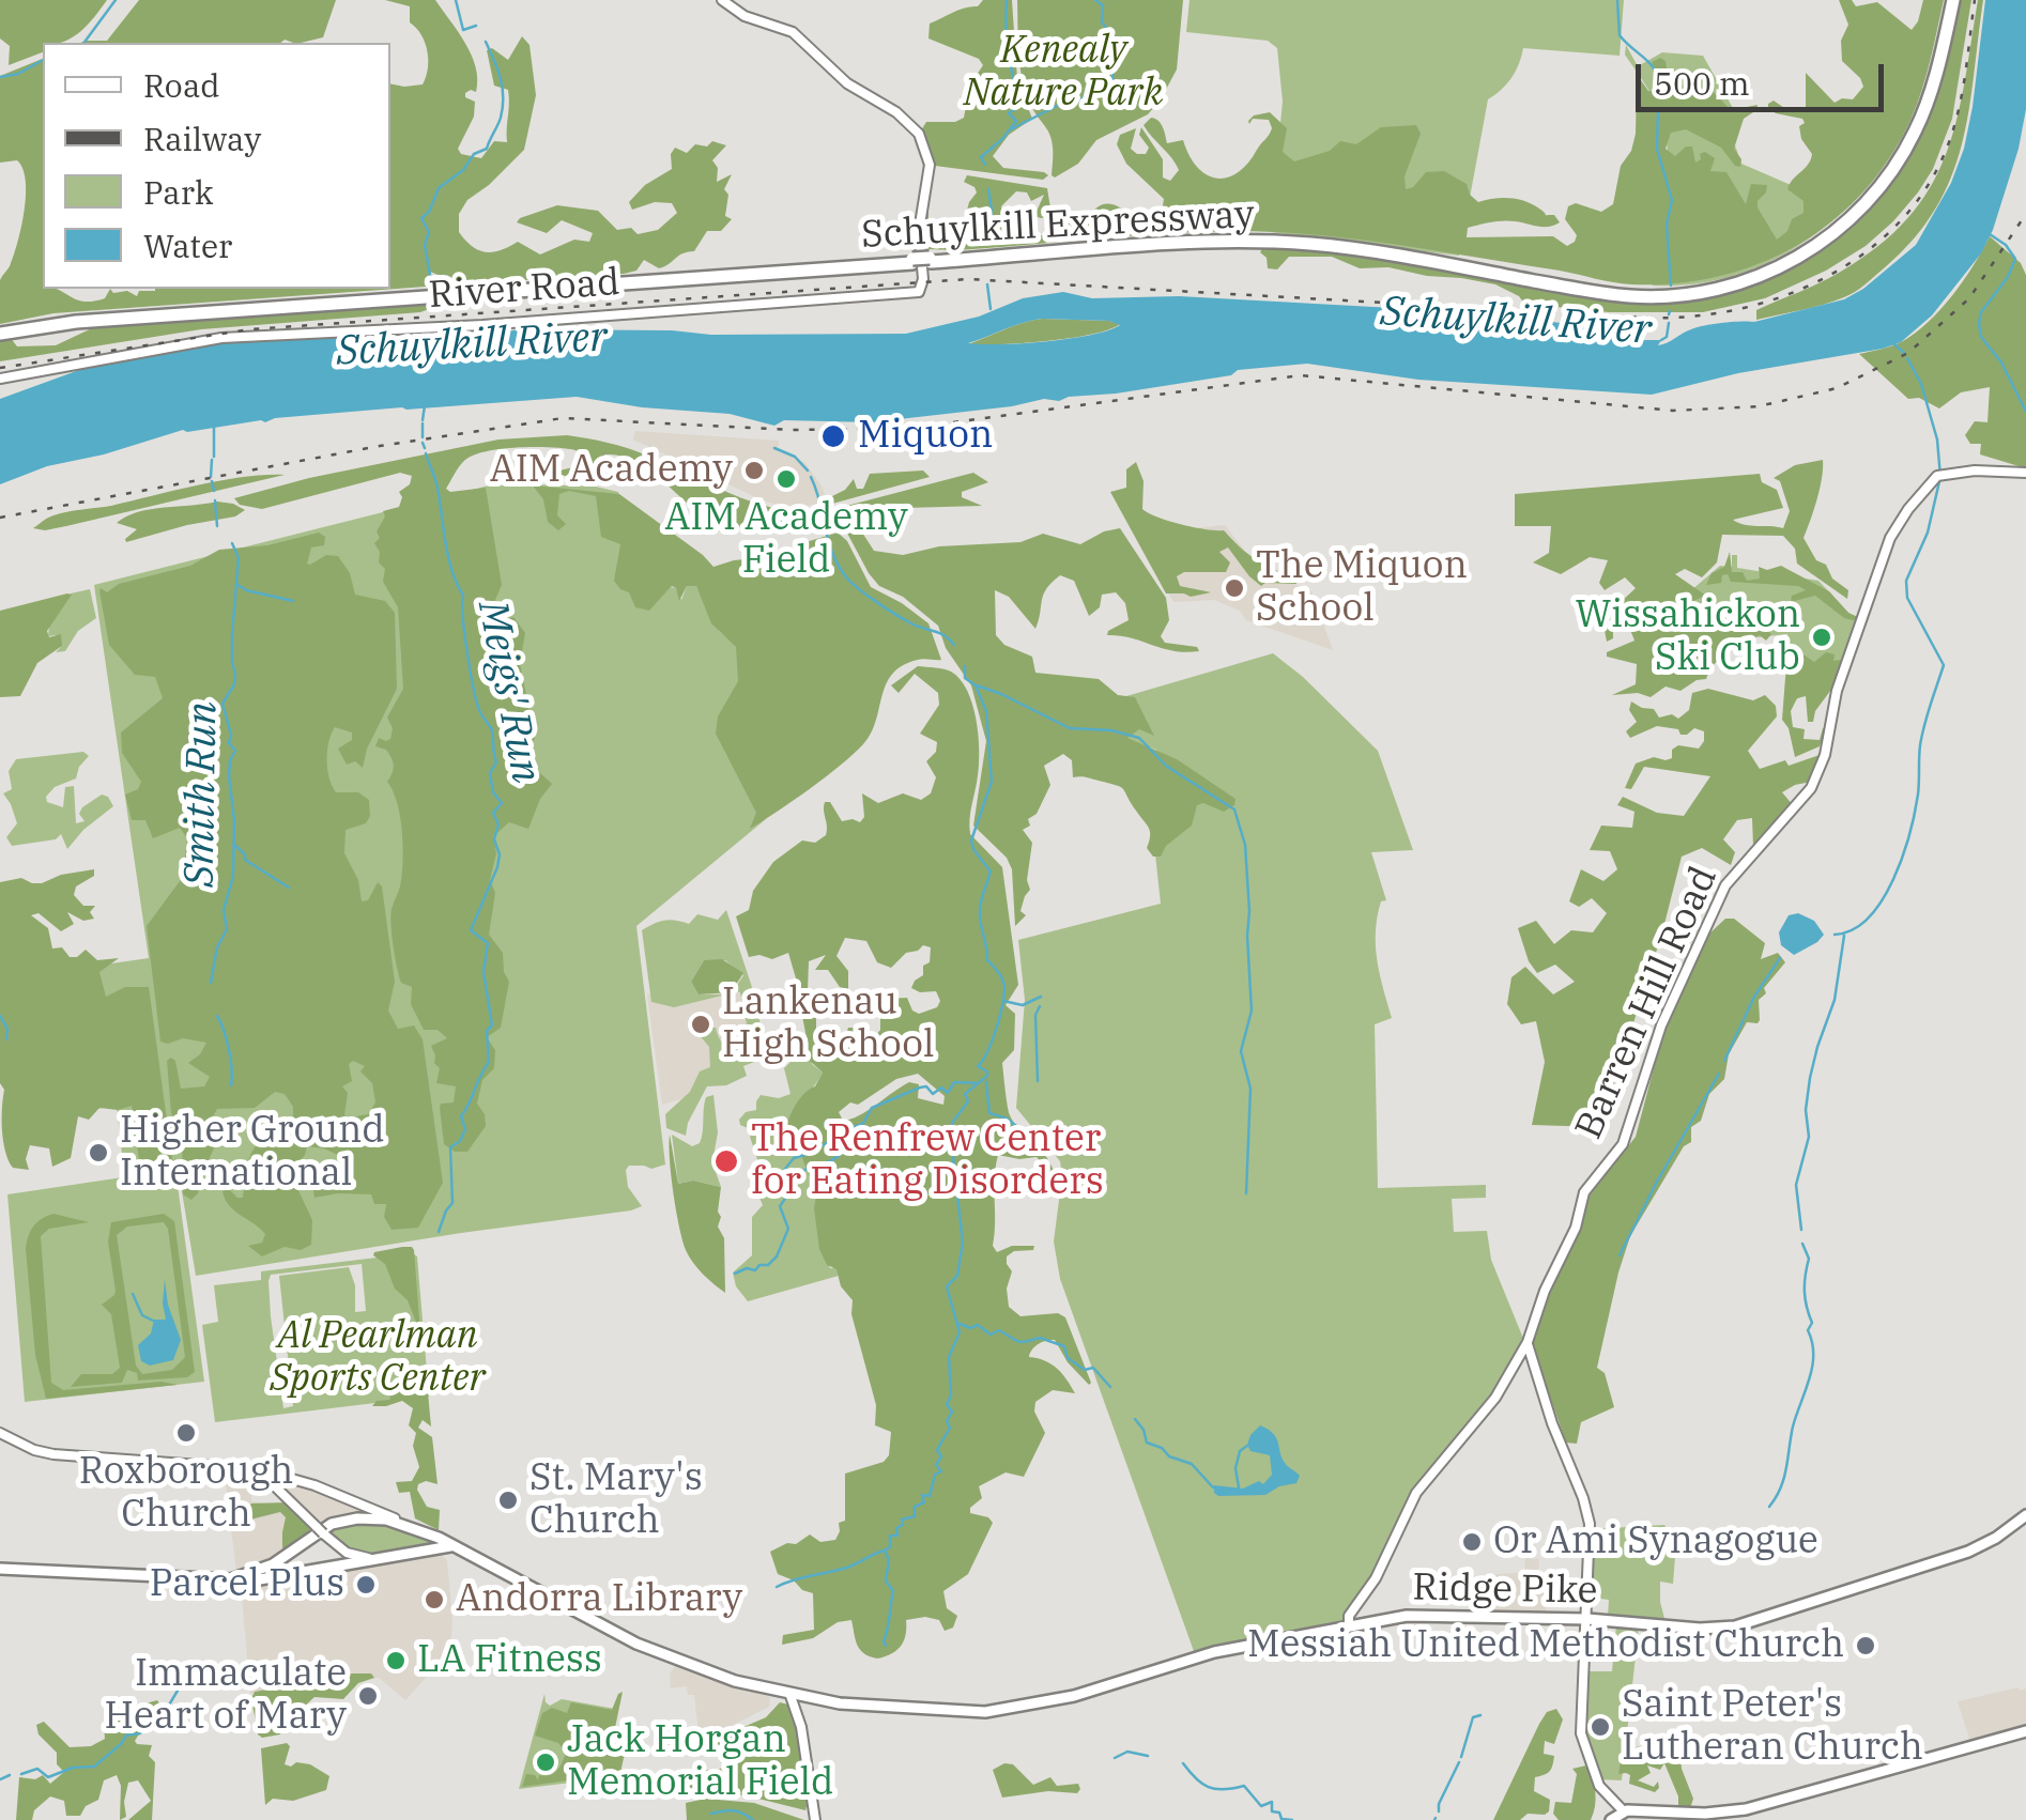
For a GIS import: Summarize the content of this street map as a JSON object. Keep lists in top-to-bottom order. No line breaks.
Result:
{"streets":{"highway":["Schuylkill Expressway"],"main road":["Ridge Pike"],"street":["River Road","Barren Hill Road"]},"crossings":[["Barren Hill Road","Ridge Pike"]],"water":["Schuylkill River","Meigs' Run","Smith Run"],"parks":["Kenealy Nature Park","Al Pearlman Sports Center"],"places":["Miquon","AIM Academy","AIM Academy Field","The Miquon School","Wissahickon Ski Club","Lankenau High School","Higher Ground International","The Renfrew Center for Eating Disorders","Roxborough Church","St. Mary's Church","Or Ami Synagogue","Parcel Plus","Andorra Library","Messiah United Methodist Church","LA Fitness","Immaculate Heart of Mary","Saint Peter's Lutheran Church","Jack Horgan Memorial Field"],"legend":["Road","Railway","Park","Water"],"scale_bar":"500 m"}
